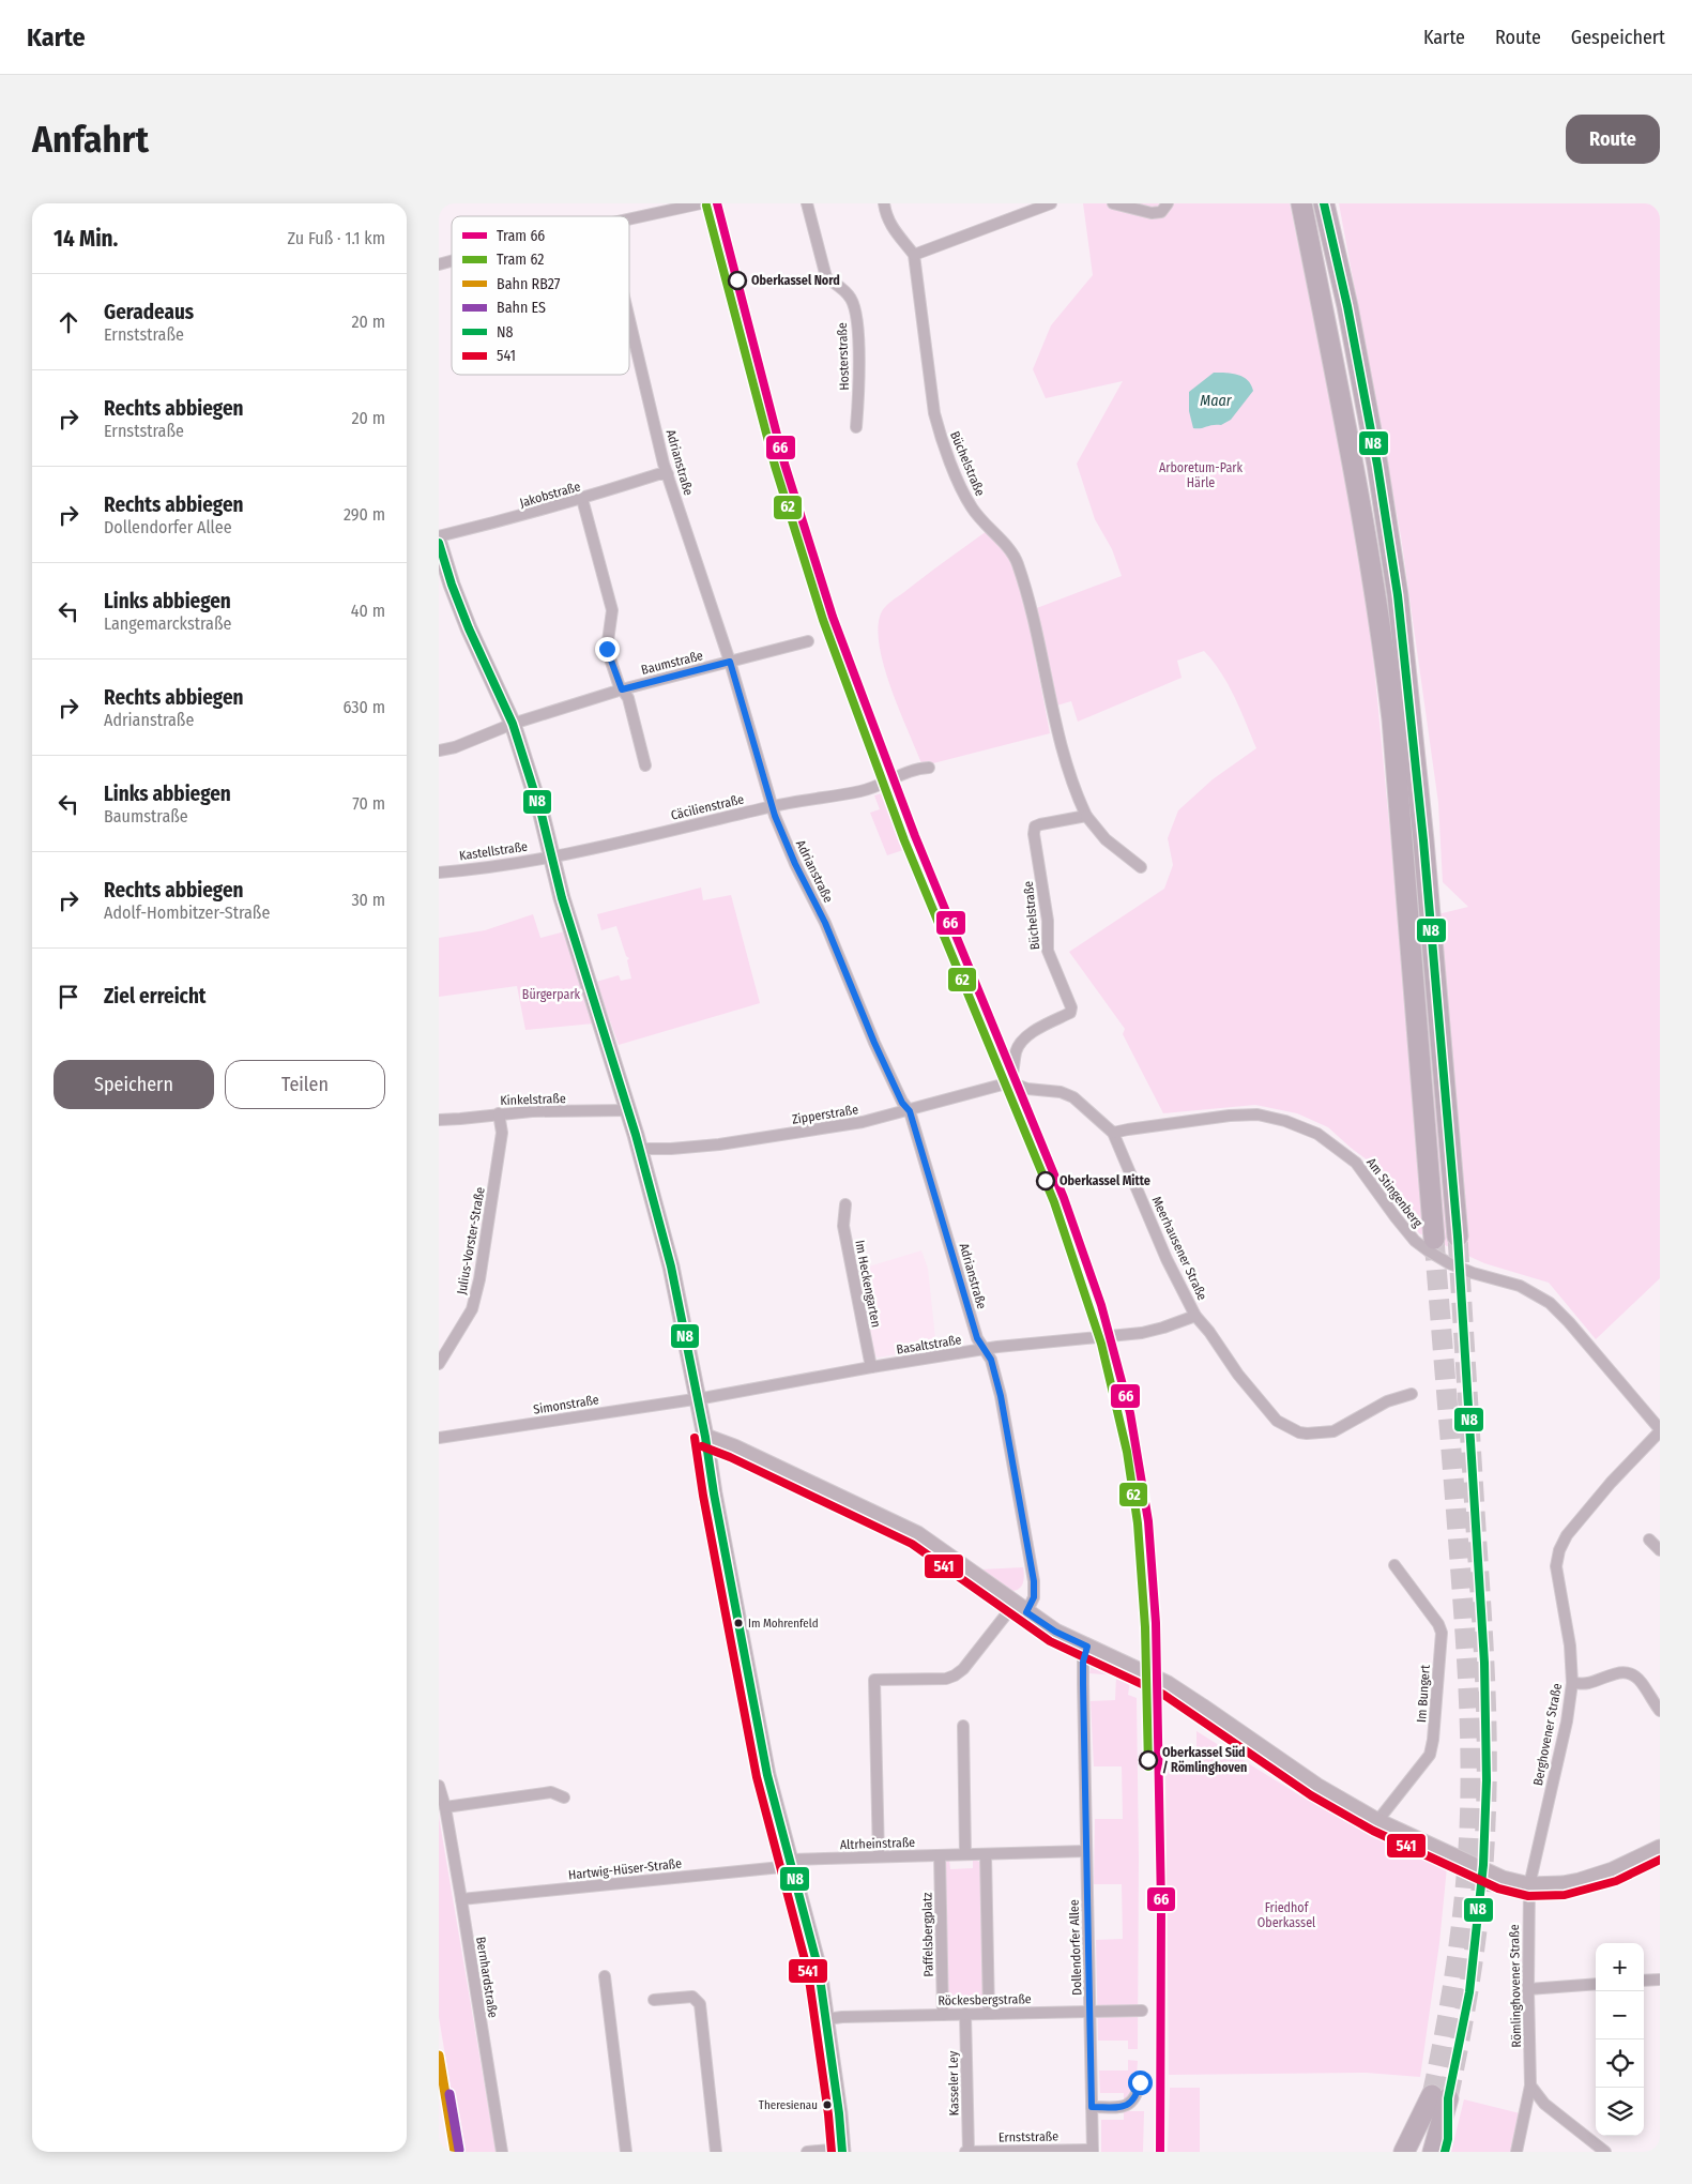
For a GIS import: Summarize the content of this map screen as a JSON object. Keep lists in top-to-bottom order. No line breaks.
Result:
{"streets":{"street":["Hosterstraße","Adrianstraße","Büchelstraße","Jakobstraße","Baumstraße","Cäcilienstraße","Kastellstraße","Kinkelstraße","Zipperstraße","Am Stingenberg","Julius-Vorster-Straße","Meerhausener Straße","Im Heckengarten","Basaltstraße","Simonstraße","Im Bungert","Berghovener Straße","Altrheinstraße","Hartwig-Hüser-Straße","Paffelsbergplatz","Dollendorfer Allee","Bernhardstraße","Römlinghovener Straße","Röckesbergstraße","Kasseler Ley","Ernststraße"]},"crossings":[["Adrianstraße","Jakobstraße"],["Adrianstraße","Baumstraße"],["Adrianstraße","Cäcilienstraße"],["Adrianstraße","Zipperstraße"],["Adrianstraße","Basaltstraße"],["Büchelstraße","Zipperstraße"],["Büchelstraße","Meerhausener Straße"],["Cäcilienstraße","Kastellstraße"],["Kinkelstraße","Julius-Vorster-Straße"],["Zipperstraße","Meerhausener Straße"],["Am Stingenberg","Meerhausener Straße"],["Am Stingenberg","Berghovener Straße"],["Meerhausener Straße","Basaltstraße"],["Im Heckengarten","Basaltstraße"],["Basaltstraße","Simonstraße"],["Berghovener Straße","Römlinghovener Straße"],["Altrheinstraße","Hartwig-Hüser-Straße"],["Altrheinstraße","Paffelsbergplatz"],["Altrheinstraße","Dollendorfer Allee"],["Hartwig-Hüser-Straße","Bernhardstraße"],["Paffelsbergplatz","Röckesbergstraße"],["Dollendorfer Allee","Röckesbergstraße"],["Dollendorfer Allee","Ernststraße"],["Röckesbergstraße","Kasseler Ley"],["Kasseler Ley","Ernststraße"]],"water":["Maar"],"parks":["Arboretum-Park Härle","Bürgerpark","Friedhof Oberkassel"],"places":["Oberkassel Nord","Oberkassel Mitte","Im Mohrenfeld","Oberkassel Süd / Römlinghoven","Theresienau"],"lines":["tram line 66","transit line N8","tram line 62","transit line 541","rail line RB27","rail line ES"],"legend":["Tram 66","Tram 62","Bahn RB27","Bahn ES","N8","541"],"page":{"header":"Karte","nav":["Karte","Route","Gespeichert"],"buttons":["Route",["Speichern","Teilen"]],"title":"Anfahrt","heading":["14 Min.","Zu Fuß · 1.1 km"],"list":[["Geradeaus","Ernststraße","20 m"],["Rechts abbiegen","Ernststraße","20 m"],["Rechts abbiegen","Dollendorfer Allee","290 m"],["Links abbiegen","Langemarckstraße","40 m"],["Rechts abbiegen","Adrianstraße","630 m"],["Links abbiegen","Baumstraße","70 m"],["Rechts abbiegen","Adolf-Hombitzer-Straße","30 m"],"Ziel erreicht"],"map_buttons":["+","−"]}}
